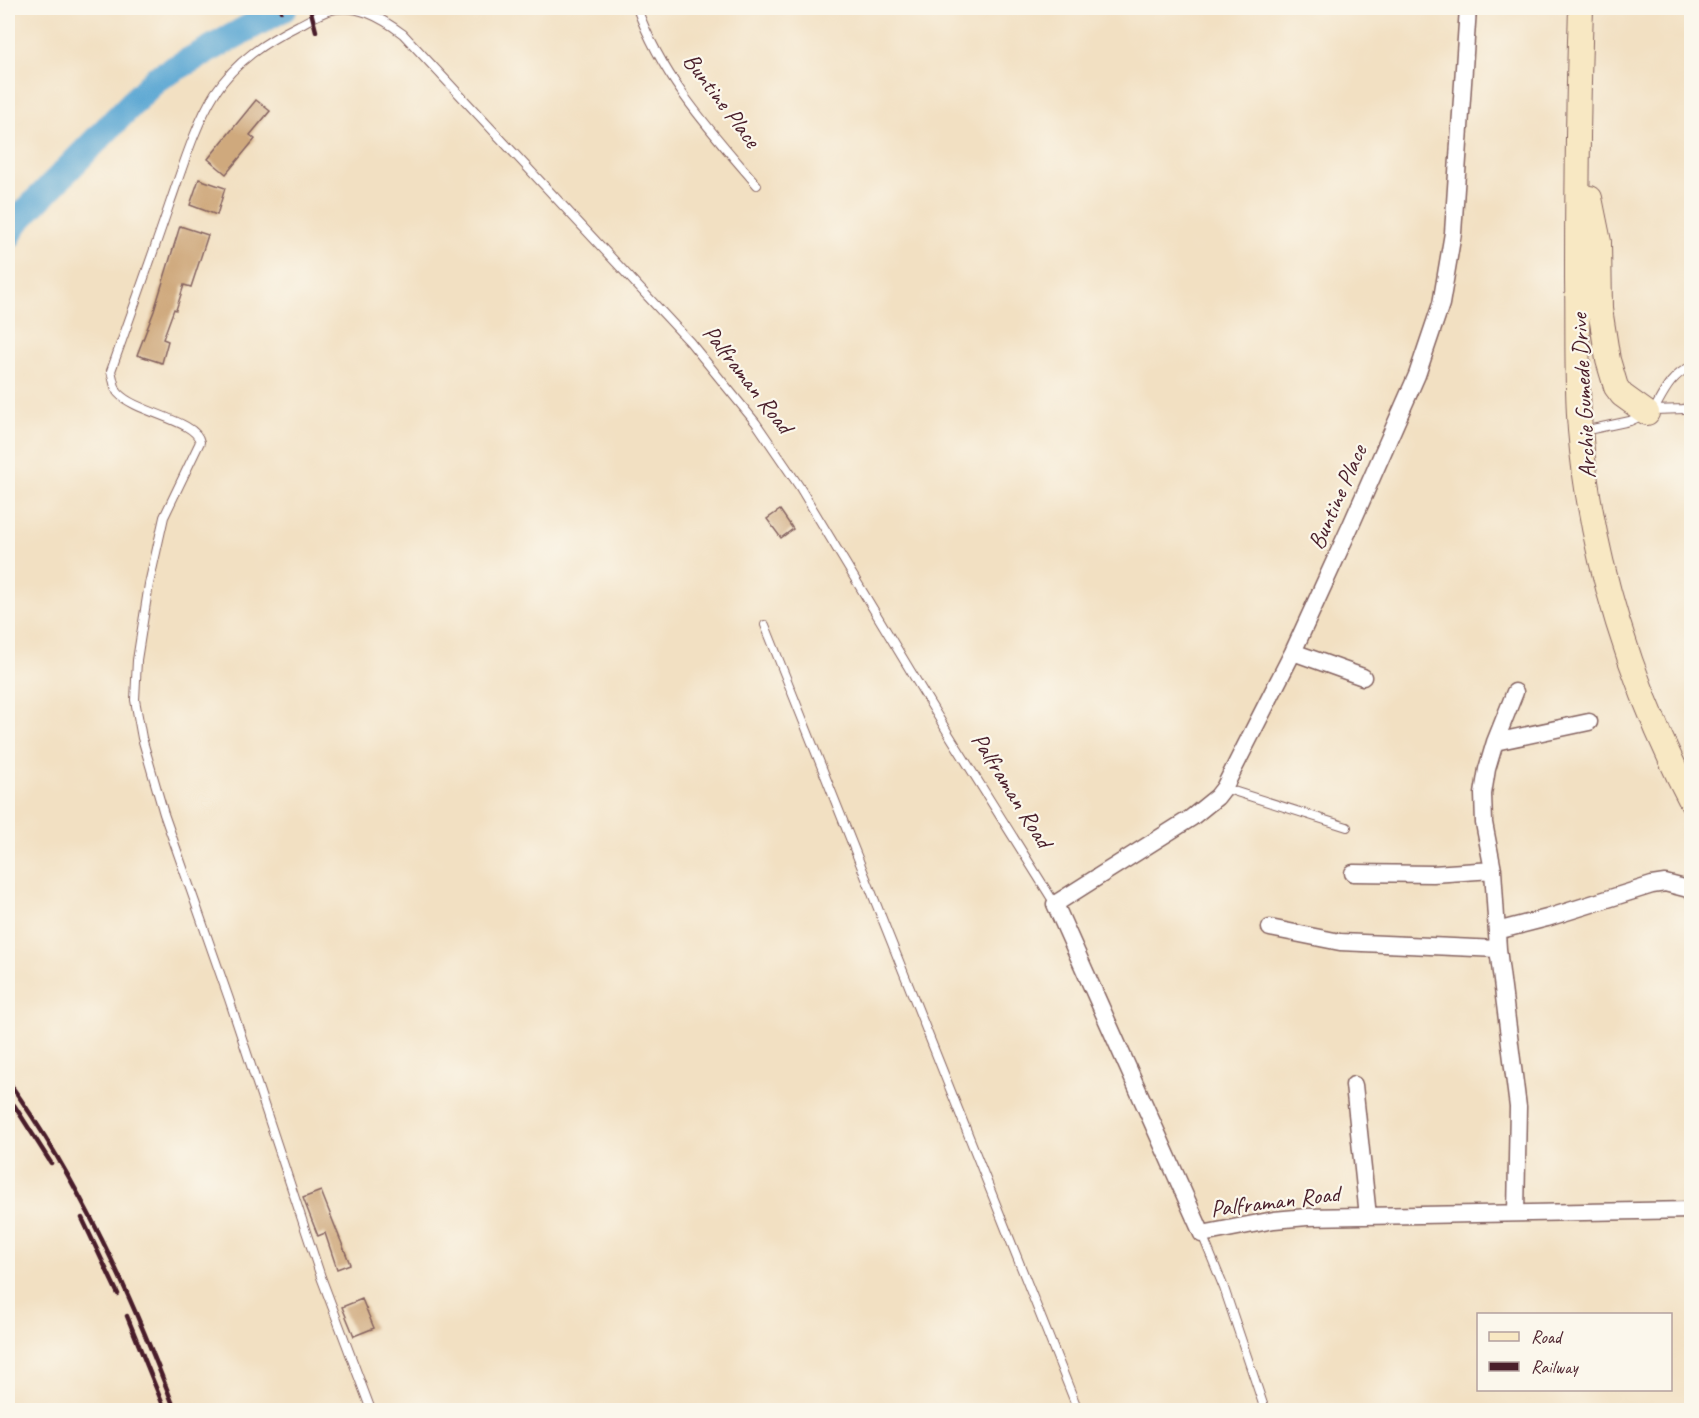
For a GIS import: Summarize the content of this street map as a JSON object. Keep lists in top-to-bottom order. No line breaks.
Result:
{"streets":{"main road":["Archie Gumede Drive"],"street":["Buntine Place","Palframan Road"]},"crossings":[["Buntine Place","Palframan Road"]],"legend":["Road","Railway"]}
